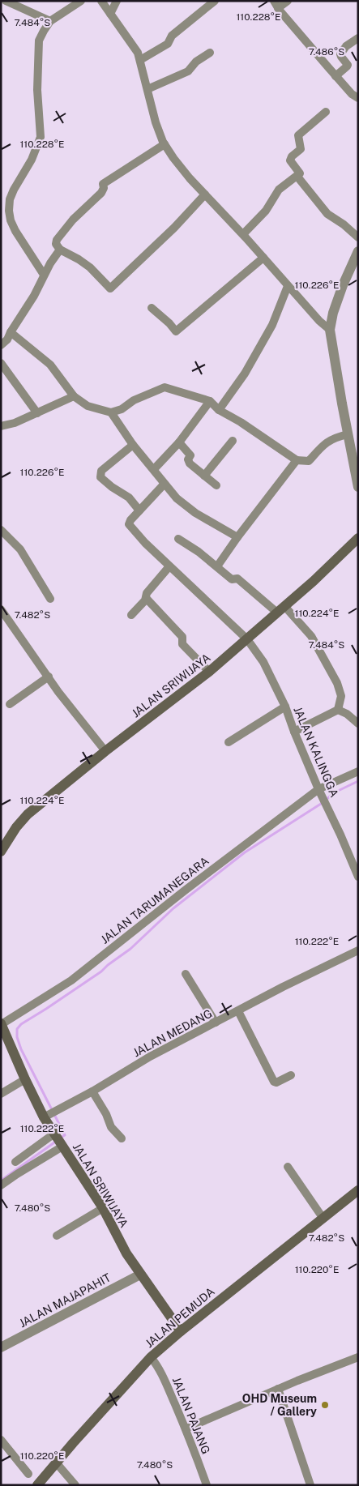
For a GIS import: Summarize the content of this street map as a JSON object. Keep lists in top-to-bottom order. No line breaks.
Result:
{"streets":{"main road":["JALAN SRIWIJAYA","JALAN PEMUDA"],"street":["JALAN KALINGGA","JALAN TARUMANEGARA","JALAN MEDANG","JALAN MAJAPAHIT","JALAN PAJANG"]},"crossings":[["JALAN SRIWIJAYA","JALAN KALINGGA"],["JALAN SRIWIJAYA","JALAN TARUMANEGARA"],["JALAN SRIWIJAYA","JALAN MEDANG"],["JALAN SRIWIJAYA","JALAN MAJAPAHIT"],["JALAN SRIWIJAYA","JALAN PEMUDA"],["JALAN KALINGGA","JALAN TARUMANEGARA"],["JALAN PEMUDA","JALAN PAJANG"]],"places":["OHD Museum / Gallery"],"coordinates":["110.228°E","7.484°S","7.486°S","110.226°E","110.224°E","7.482°S","110.222°E","7.480°S","110.220°E"]}
